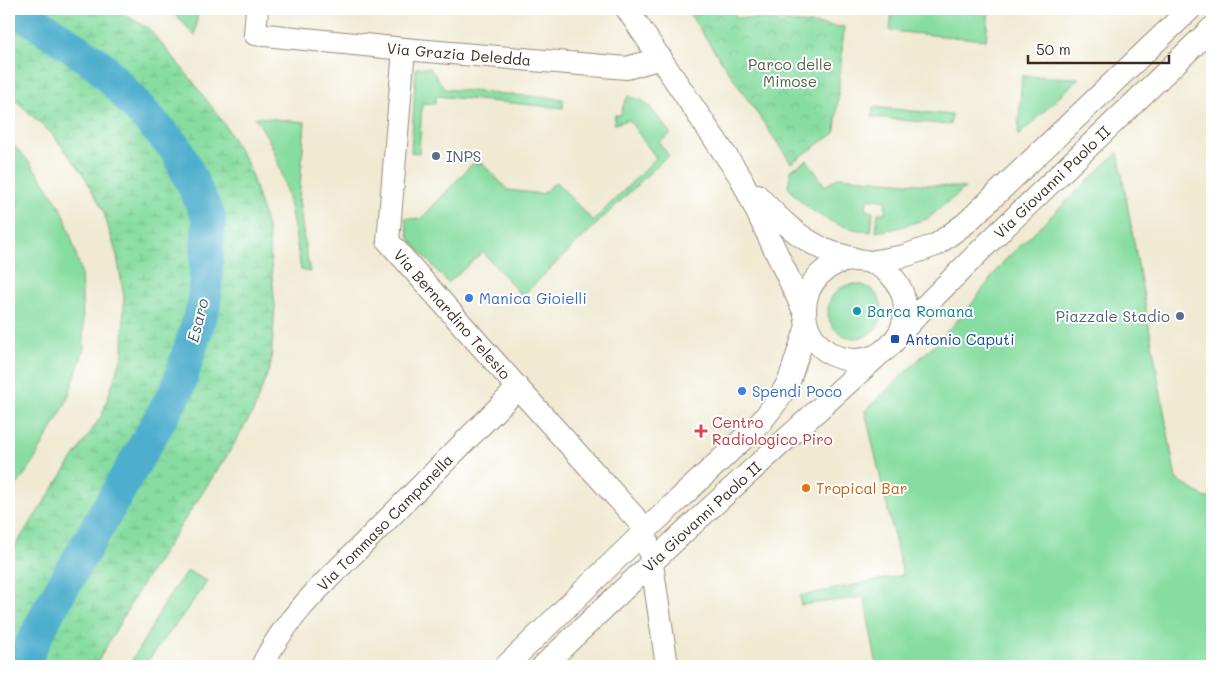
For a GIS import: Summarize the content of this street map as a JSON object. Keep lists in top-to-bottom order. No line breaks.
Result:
{"streets":{"street":["Via Grazia Deledda","Via Giovanni Paolo II","Via Bernardino Telesio","Via Tommaso Campanella"]},"crossings":[["Via Grazia Deledda","Via Bernardino Telesio"],["Via Giovanni Paolo II","Via Bernardino Telesio"],["Via Bernardino Telesio","Via Tommaso Campanella"]],"water":["Esaro"],"parks":["Parco delle Mimose"],"places":{"other":["INPS","Manica Gioielli","Barca Romana","Piazzale Stadio","Spendi Poco","Tropical Bar"],"transit":["Antonio Caputi"],"health":["Centro Radiologico Piro"]},"scale_bar":"50 m"}
